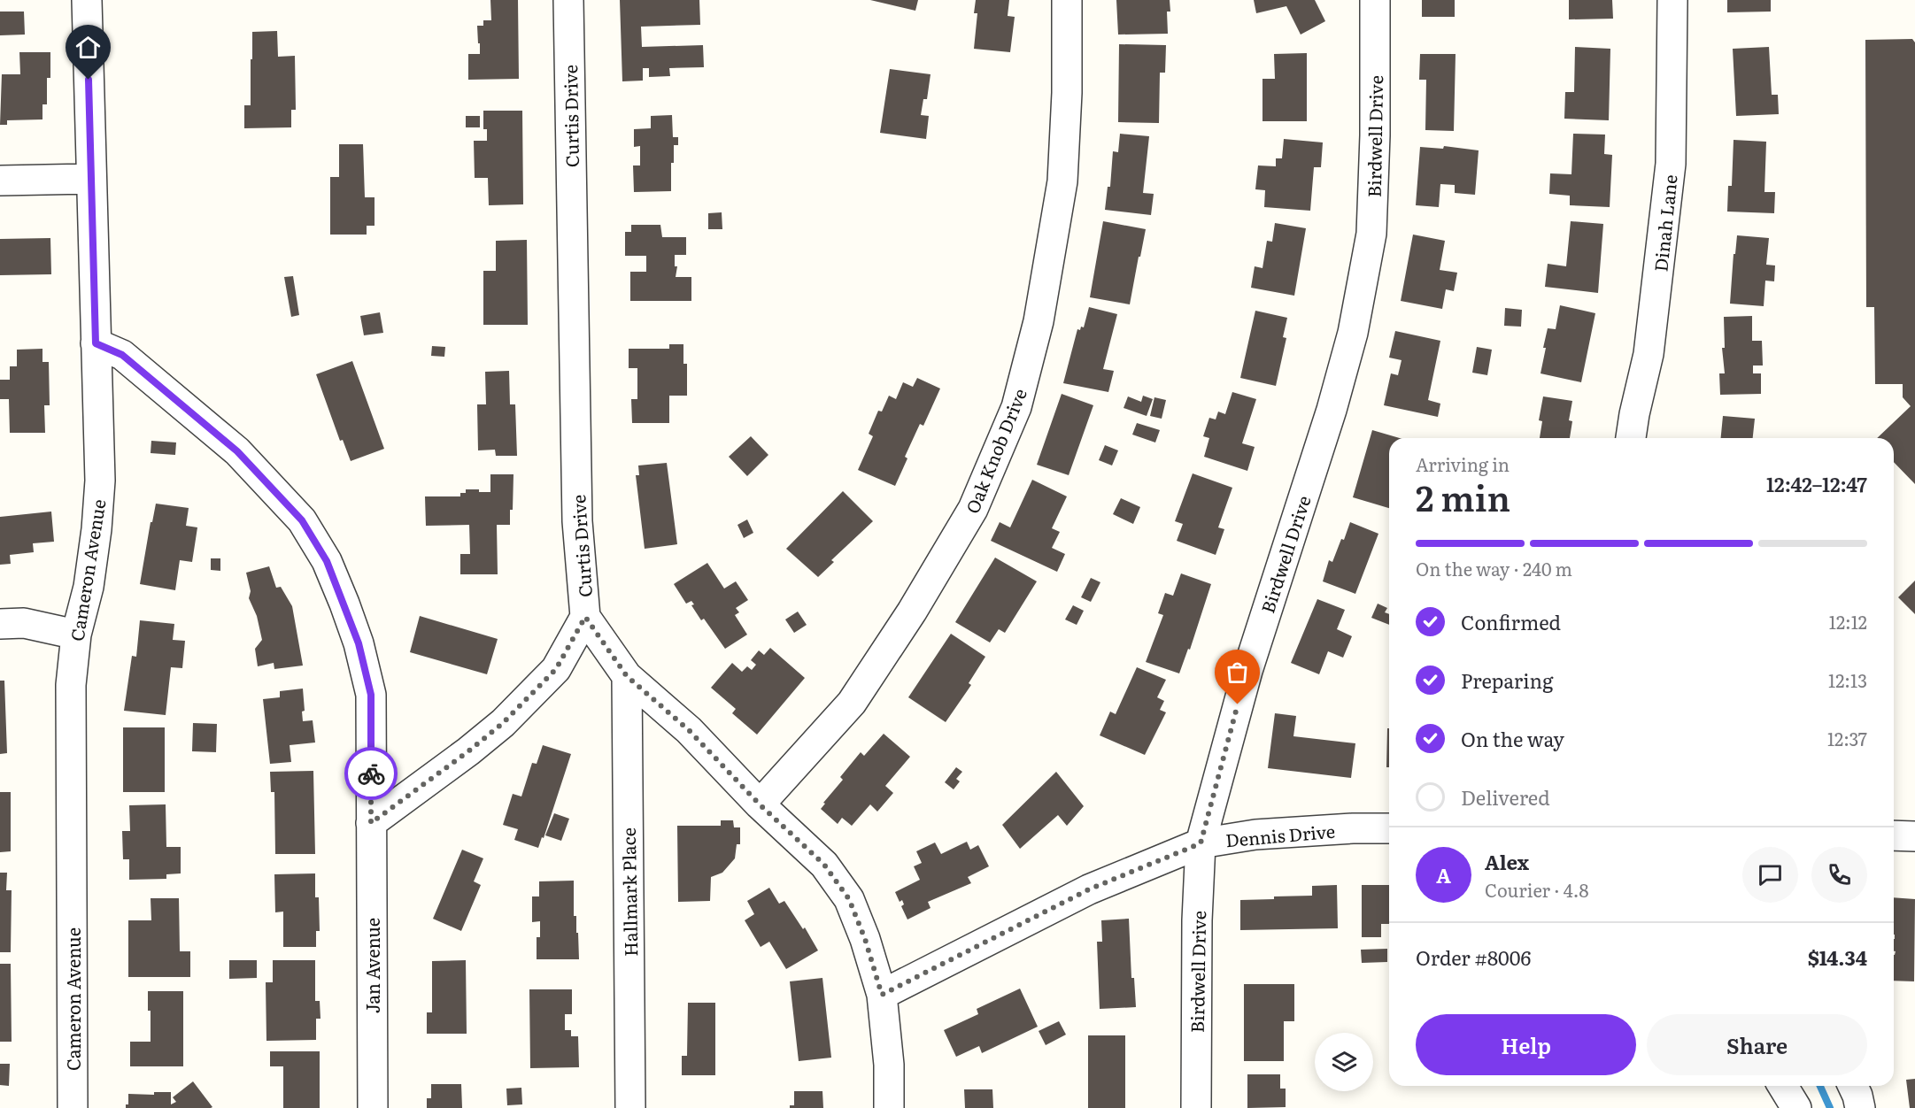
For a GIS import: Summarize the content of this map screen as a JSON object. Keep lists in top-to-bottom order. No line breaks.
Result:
{"streets":{"street":["Curtis Drive","Birdwell Drive","Dinah Lane","Oak Knob Drive","Cameron Avenue","Dennis Drive","Hallmark Place","Jan Avenue"]},"crossings":[["Curtis Drive","Oak Knob Drive"],["Curtis Drive","Dennis Drive"],["Curtis Drive","Hallmark Place"],["Birdwell Drive","Dennis Drive"],["Cameron Avenue","Jan Avenue"]],"page":{"heading":["2 min","Arriving in","12:42–12:47"],"panel":["Alex","Courier · 4.8","Order #8006","$14.34"],"bar":"On the way · 240 m","list":[["Confirmed","12:12"],["Preparing","12:13"],["On the way","12:37"],"Delivered"],"round":"A","buttons":["Help","Share"]}}
